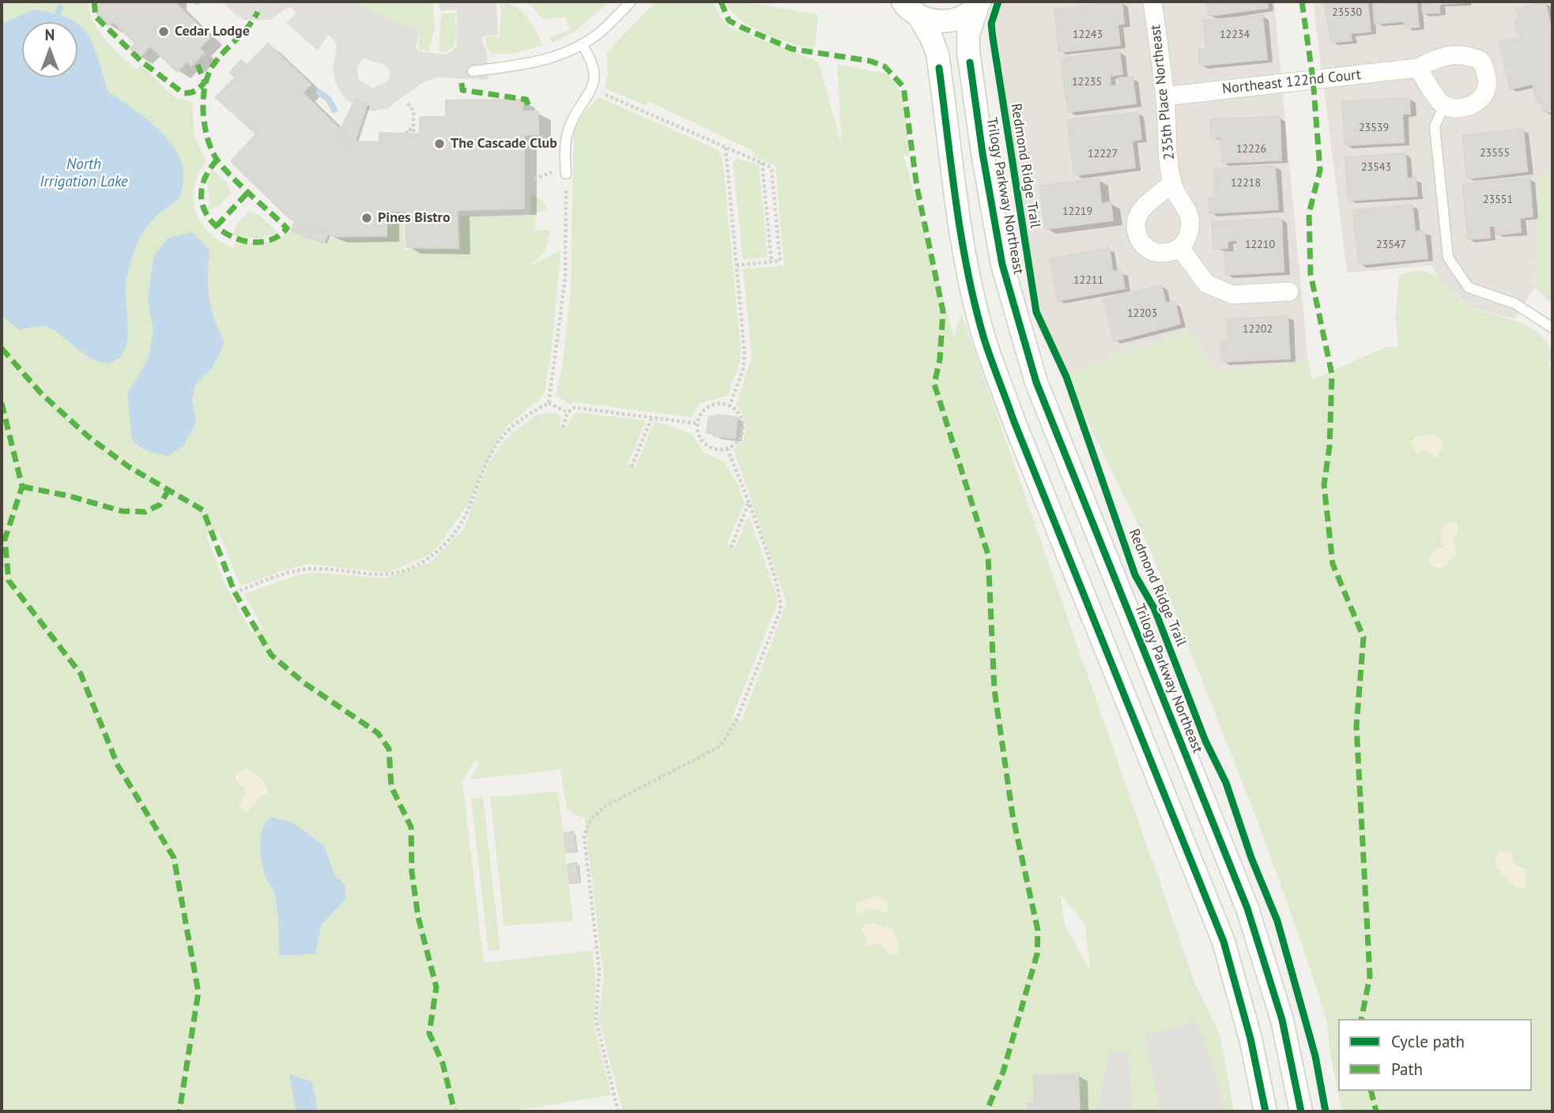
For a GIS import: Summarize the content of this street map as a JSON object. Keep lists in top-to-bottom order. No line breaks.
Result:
{"streets":{"street":["Northeast 122nd Court","235th Place Northeast","Trilogy Parkway Northeast"],"cycle path":["Redmond Ridge Trail"]},"crossings":[["Northeast 122nd Court","235th Place Northeast"]],"water":["North Irrigation Lake"],"places":["Cedar Lodge","The Cascade Club","Pines Bistro"],"house_numbers":["23530","12243","12234","12235","23539","12226","23555","12227","23543","12218","23551","12219","12210","23547","12211","12203","12202"],"legend":["Cycle path","Path"],"north":"top"}
